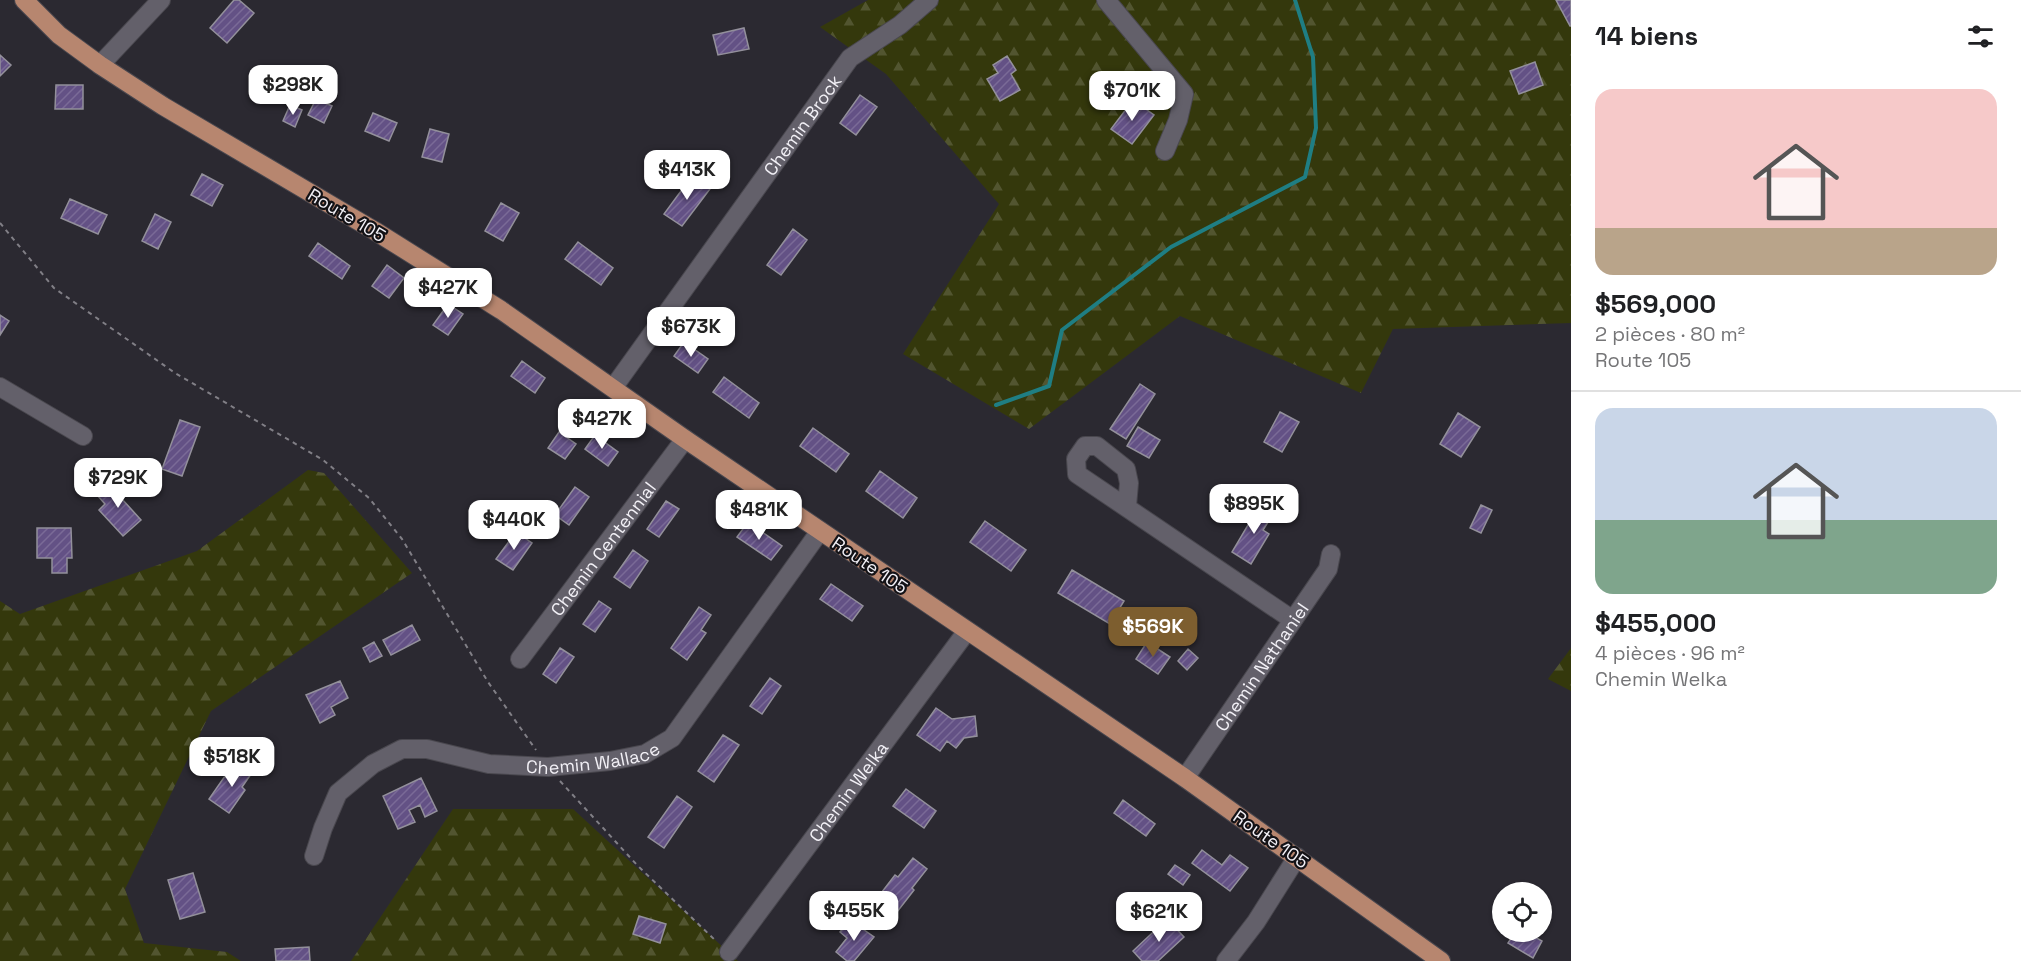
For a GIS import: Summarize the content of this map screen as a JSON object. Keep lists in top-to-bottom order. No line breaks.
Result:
{"streets":{"main road":["Route 105"],"street":["Chemin Brock","Chemin Centennial","Chemin Nathaniel","Chemin Wallace","Chemin Welka"]},"crossings":[["Chemin Brock","Route 105"],["Route 105","Chemin Centennial"],["Route 105","Chemin Nathaniel"],["Route 105","Chemin Wallace"],["Route 105","Chemin Welka"]],"page":{"heading":"14 biens","price":["$298K","$701K","$413K","$427K","$673K","$427K","$729K","$895K","$481K","$440K","$569K","$518K","$455K","$621K"],"list":[{"name":"$569,000","note":"2 pièces · 80 m² · Route 105"},{"name":"$455,000","note":"4 pièces · 96 m² · Chemin Welka"}]}}
